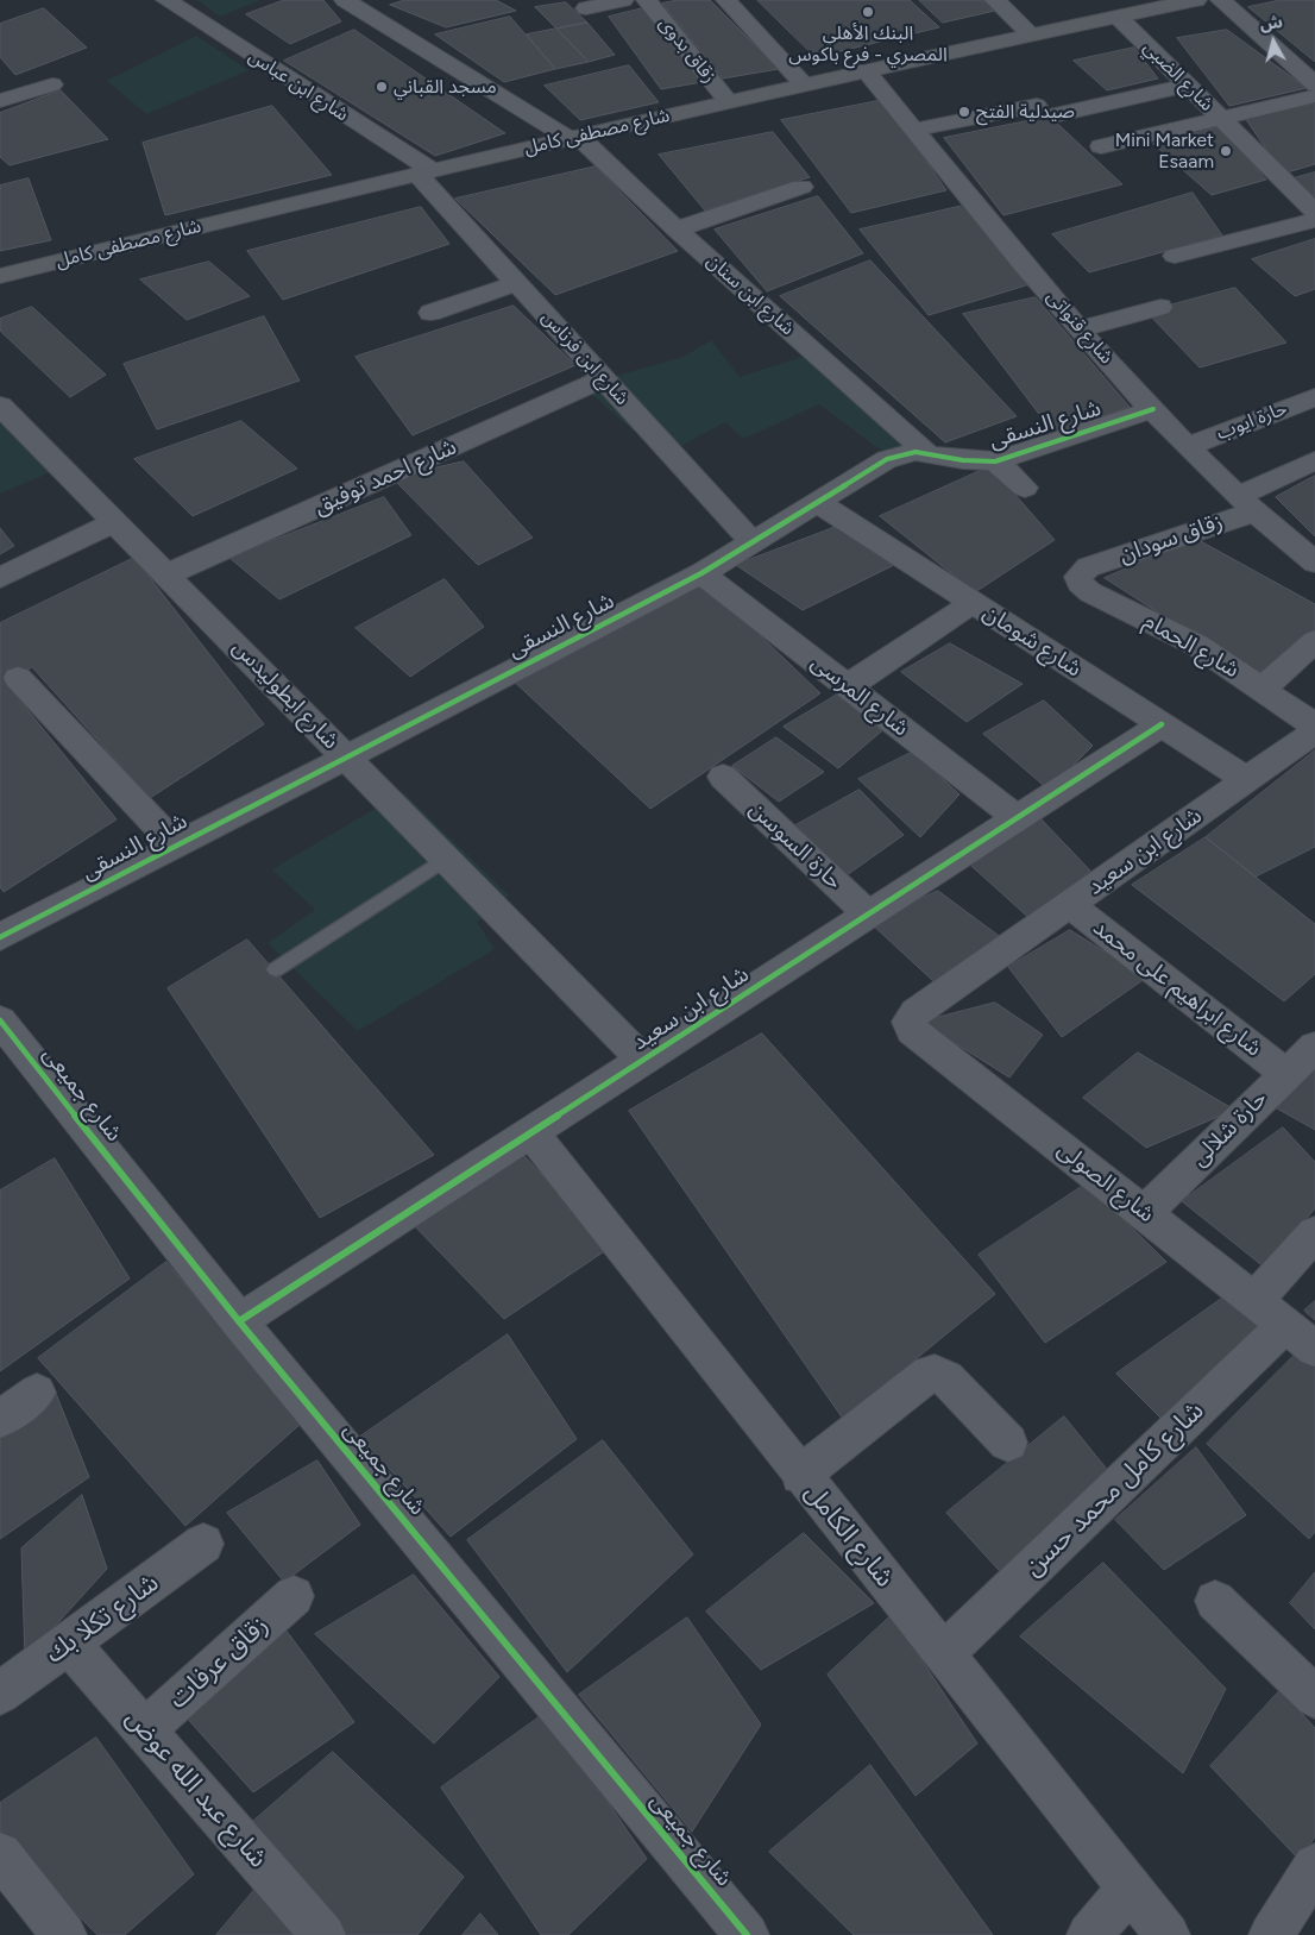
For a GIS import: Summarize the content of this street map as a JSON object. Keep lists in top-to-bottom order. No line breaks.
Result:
{"streets":{"main road":["شارع مصطفى كامل"],"street":["زقاق بدوى","شارع الضبي","شارع ابن عباس","شارع ابن سنان","شارع قنواتى","شارع ابن فرناس","حارة ايوب","شارع النسقى","شارع احمد توفيق","زقاق سودان","شارع شومان","شارع الحمام","شارع ابطوليدس","شارع المرسى","حارة السوسن","شارع ابن سعيد","شارع ابراهيم على محمد","شارع جميعى","حارة شلالى","شارع الصولى","شارع كامل محمد حسن","شارع الكامل","شارع تكلا بك","زقاق عرفات","شارع عبد الله عوض"]},"crossings":[["زقاق بدوى","شارع مصطفى كامل"],["شارع الضبي","شارع مصطفى كامل"],["شارع ابن عباس","شارع مصطفى كامل"],["شارع ابن عباس","شارع ابن فرناس"],["شارع مصطفى كامل","شارع ابن سنان"],["شارع مصطفى كامل","شارع قنواتى"],["شارع مصطفى كامل","شارع ابن فرناس"],["شارع ابن سنان","شارع النسقى"],["شارع قنواتى","حارة ايوب"],["شارع قنواتى","شارع النسقى"],["شارع قنواتى","زقاق سودان"],["شارع ابن فرناس","شارع النسقى"],["شارع ابن فرناس","شارع احمد توفيق"],["شارع النسقى","شارع شومان"],["شارع النسقى","شارع ابطوليدس"],["شارع النسقى","شارع المرسى"],["شارع احمد توفيق","شارع ابطوليدس"],["زقاق سودان","شارع الحمام"],["شارع شومان","شارع ابن سعيد"],["شارع ابطوليدس","شارع ابن سعيد"],["شارع المرسى","شارع ابن سعيد"],["حارة السوسن","شارع ابن سعيد"],["شارع ابن سعيد","شارع ابراهيم على محمد"],["شارع ابن سعيد","شارع جميعى"],["شارع ابن سعيد","شارع الصولى"],["شارع ابن سعيد","شارع الكامل"],["شارع ابراهيم على محمد","حارة شلالى"],["حارة شلالى","شارع الصولى"],["شارع الصولى","شارع كامل محمد حسن"],["شارع كامل محمد حسن","شارع الكامل"],["شارع تكلا بك","شارع عبد الله عوض"],["زقاق عرفات","شارع عبد الله عوض"]],"places":["البنك الأهلي المصري - فرع باكوس","مسجد القباني","صيدلية الفتح","Mini Market Esaam"],"north":"top"}
